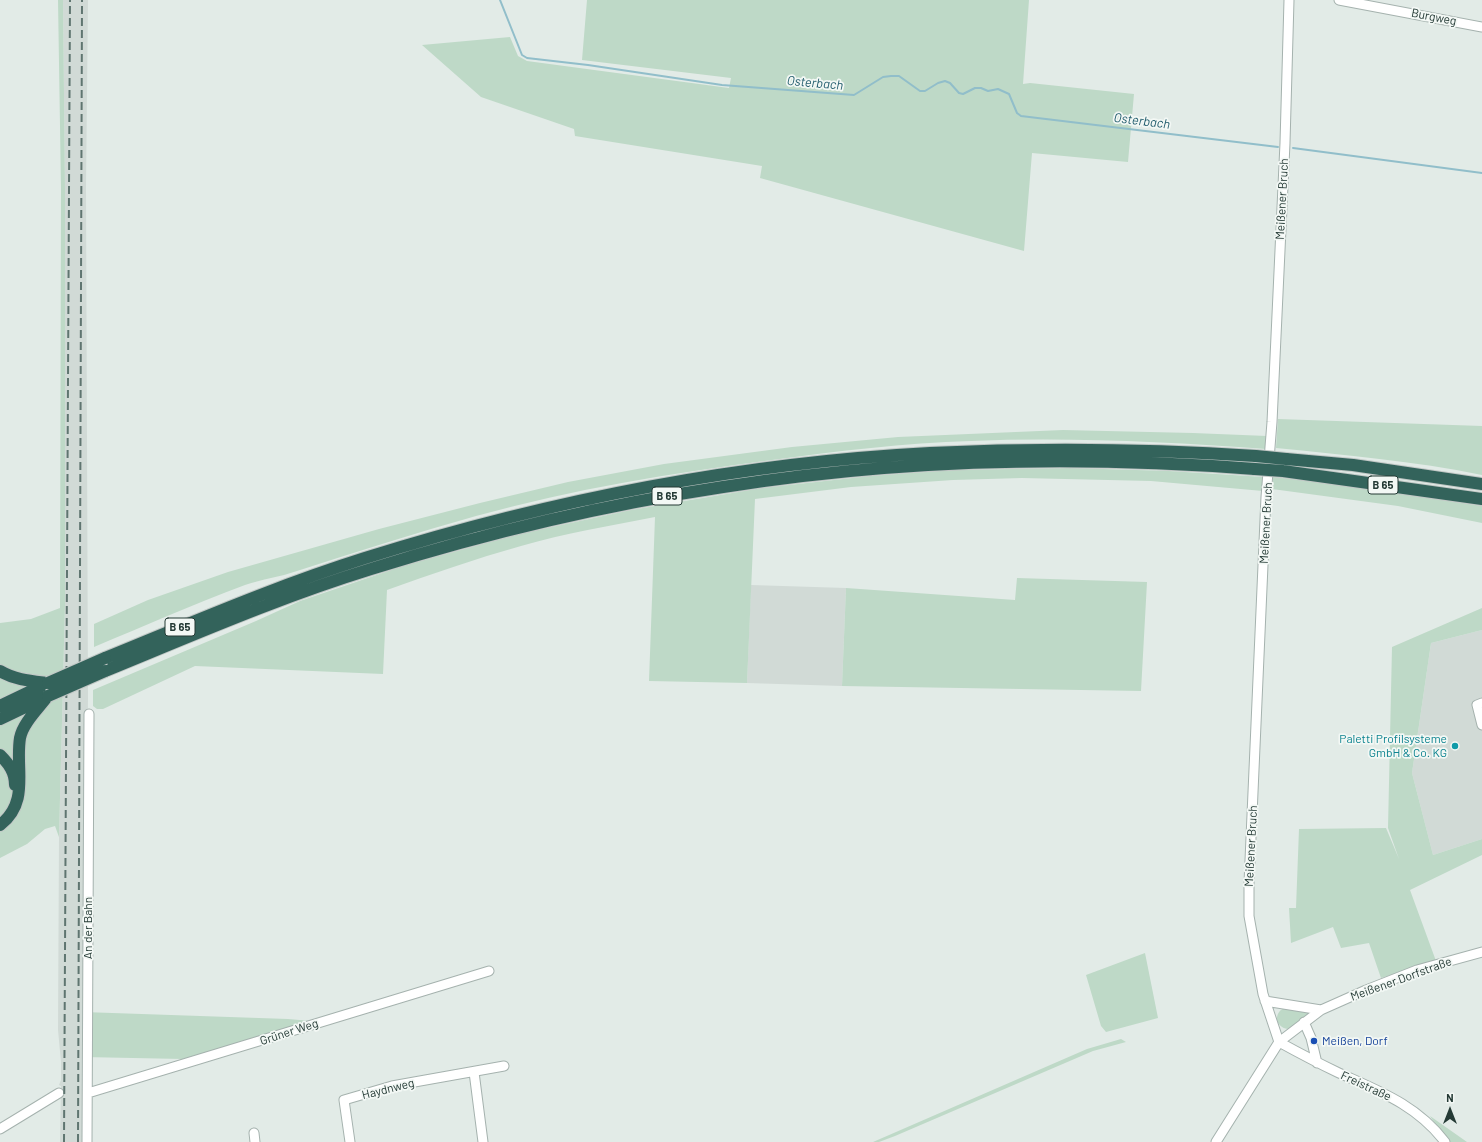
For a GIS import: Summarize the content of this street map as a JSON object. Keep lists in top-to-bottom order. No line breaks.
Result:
{"streets":{"highway":["B 65"],"street":["Burgweg","Meißener Bruch","An der Bahn","Meißener Dorfstraße","Grüner Weg","Freistraße","Haydnweg"]},"crossings":[["Meißener Bruch","Meißener Dorfstraße"],["Meißener Bruch","Freistraße"],["An der Bahn","Grüner Weg"],["Meißener Dorfstraße","Freistraße"]],"water":["Osterbach"],"places":["Paletti Profilsysteme GmbH & Co. KG","Meißen, Dorf"],"north":"top"}
